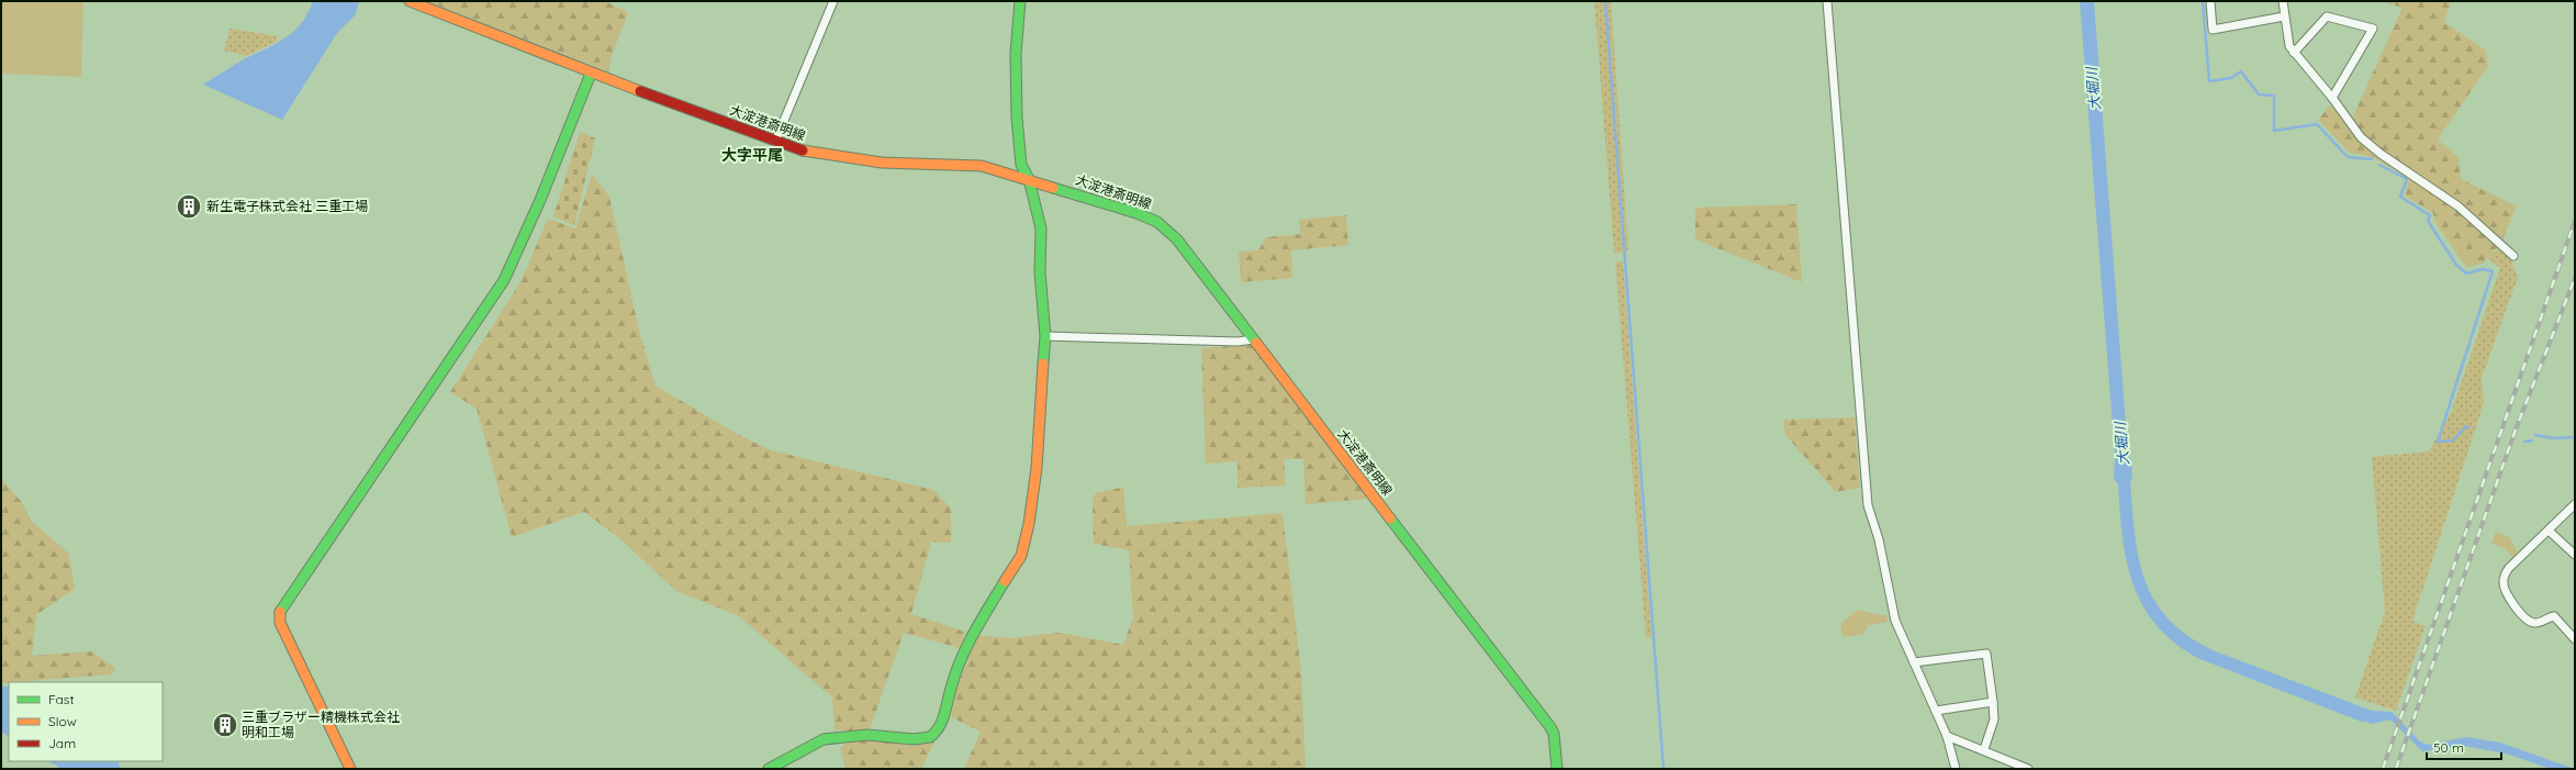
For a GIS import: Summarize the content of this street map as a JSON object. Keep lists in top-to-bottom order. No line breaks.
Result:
{"streets":{"street":["大淀港斎明線"]},"districts":["大字平尾"],"water":["大堀川"],"places":{"building":["新生電子株式会社 三重工場","三重ブラザー精機株式会社 明和工場"]},"legend":["Fast","Slow","Jam"],"scale_bar":"50 m"}
